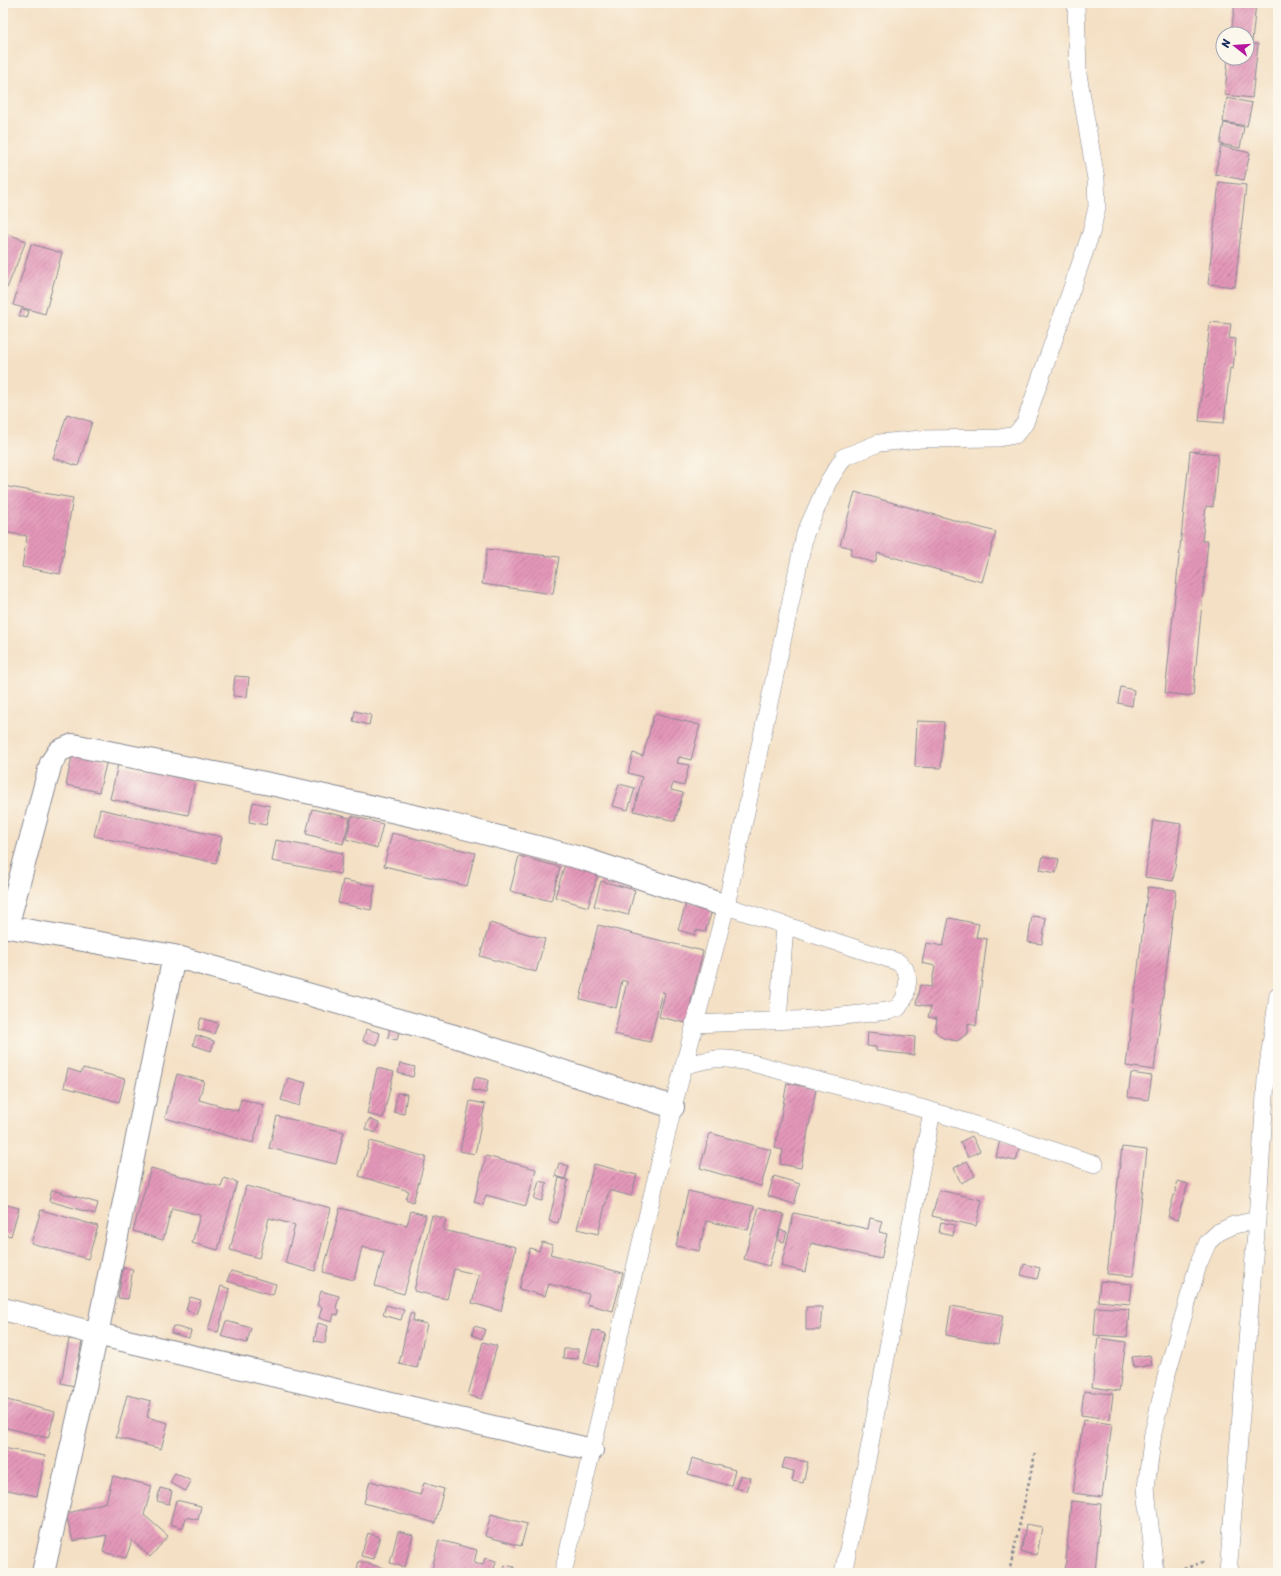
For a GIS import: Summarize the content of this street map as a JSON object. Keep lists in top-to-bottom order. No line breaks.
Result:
{"north":"left"}
